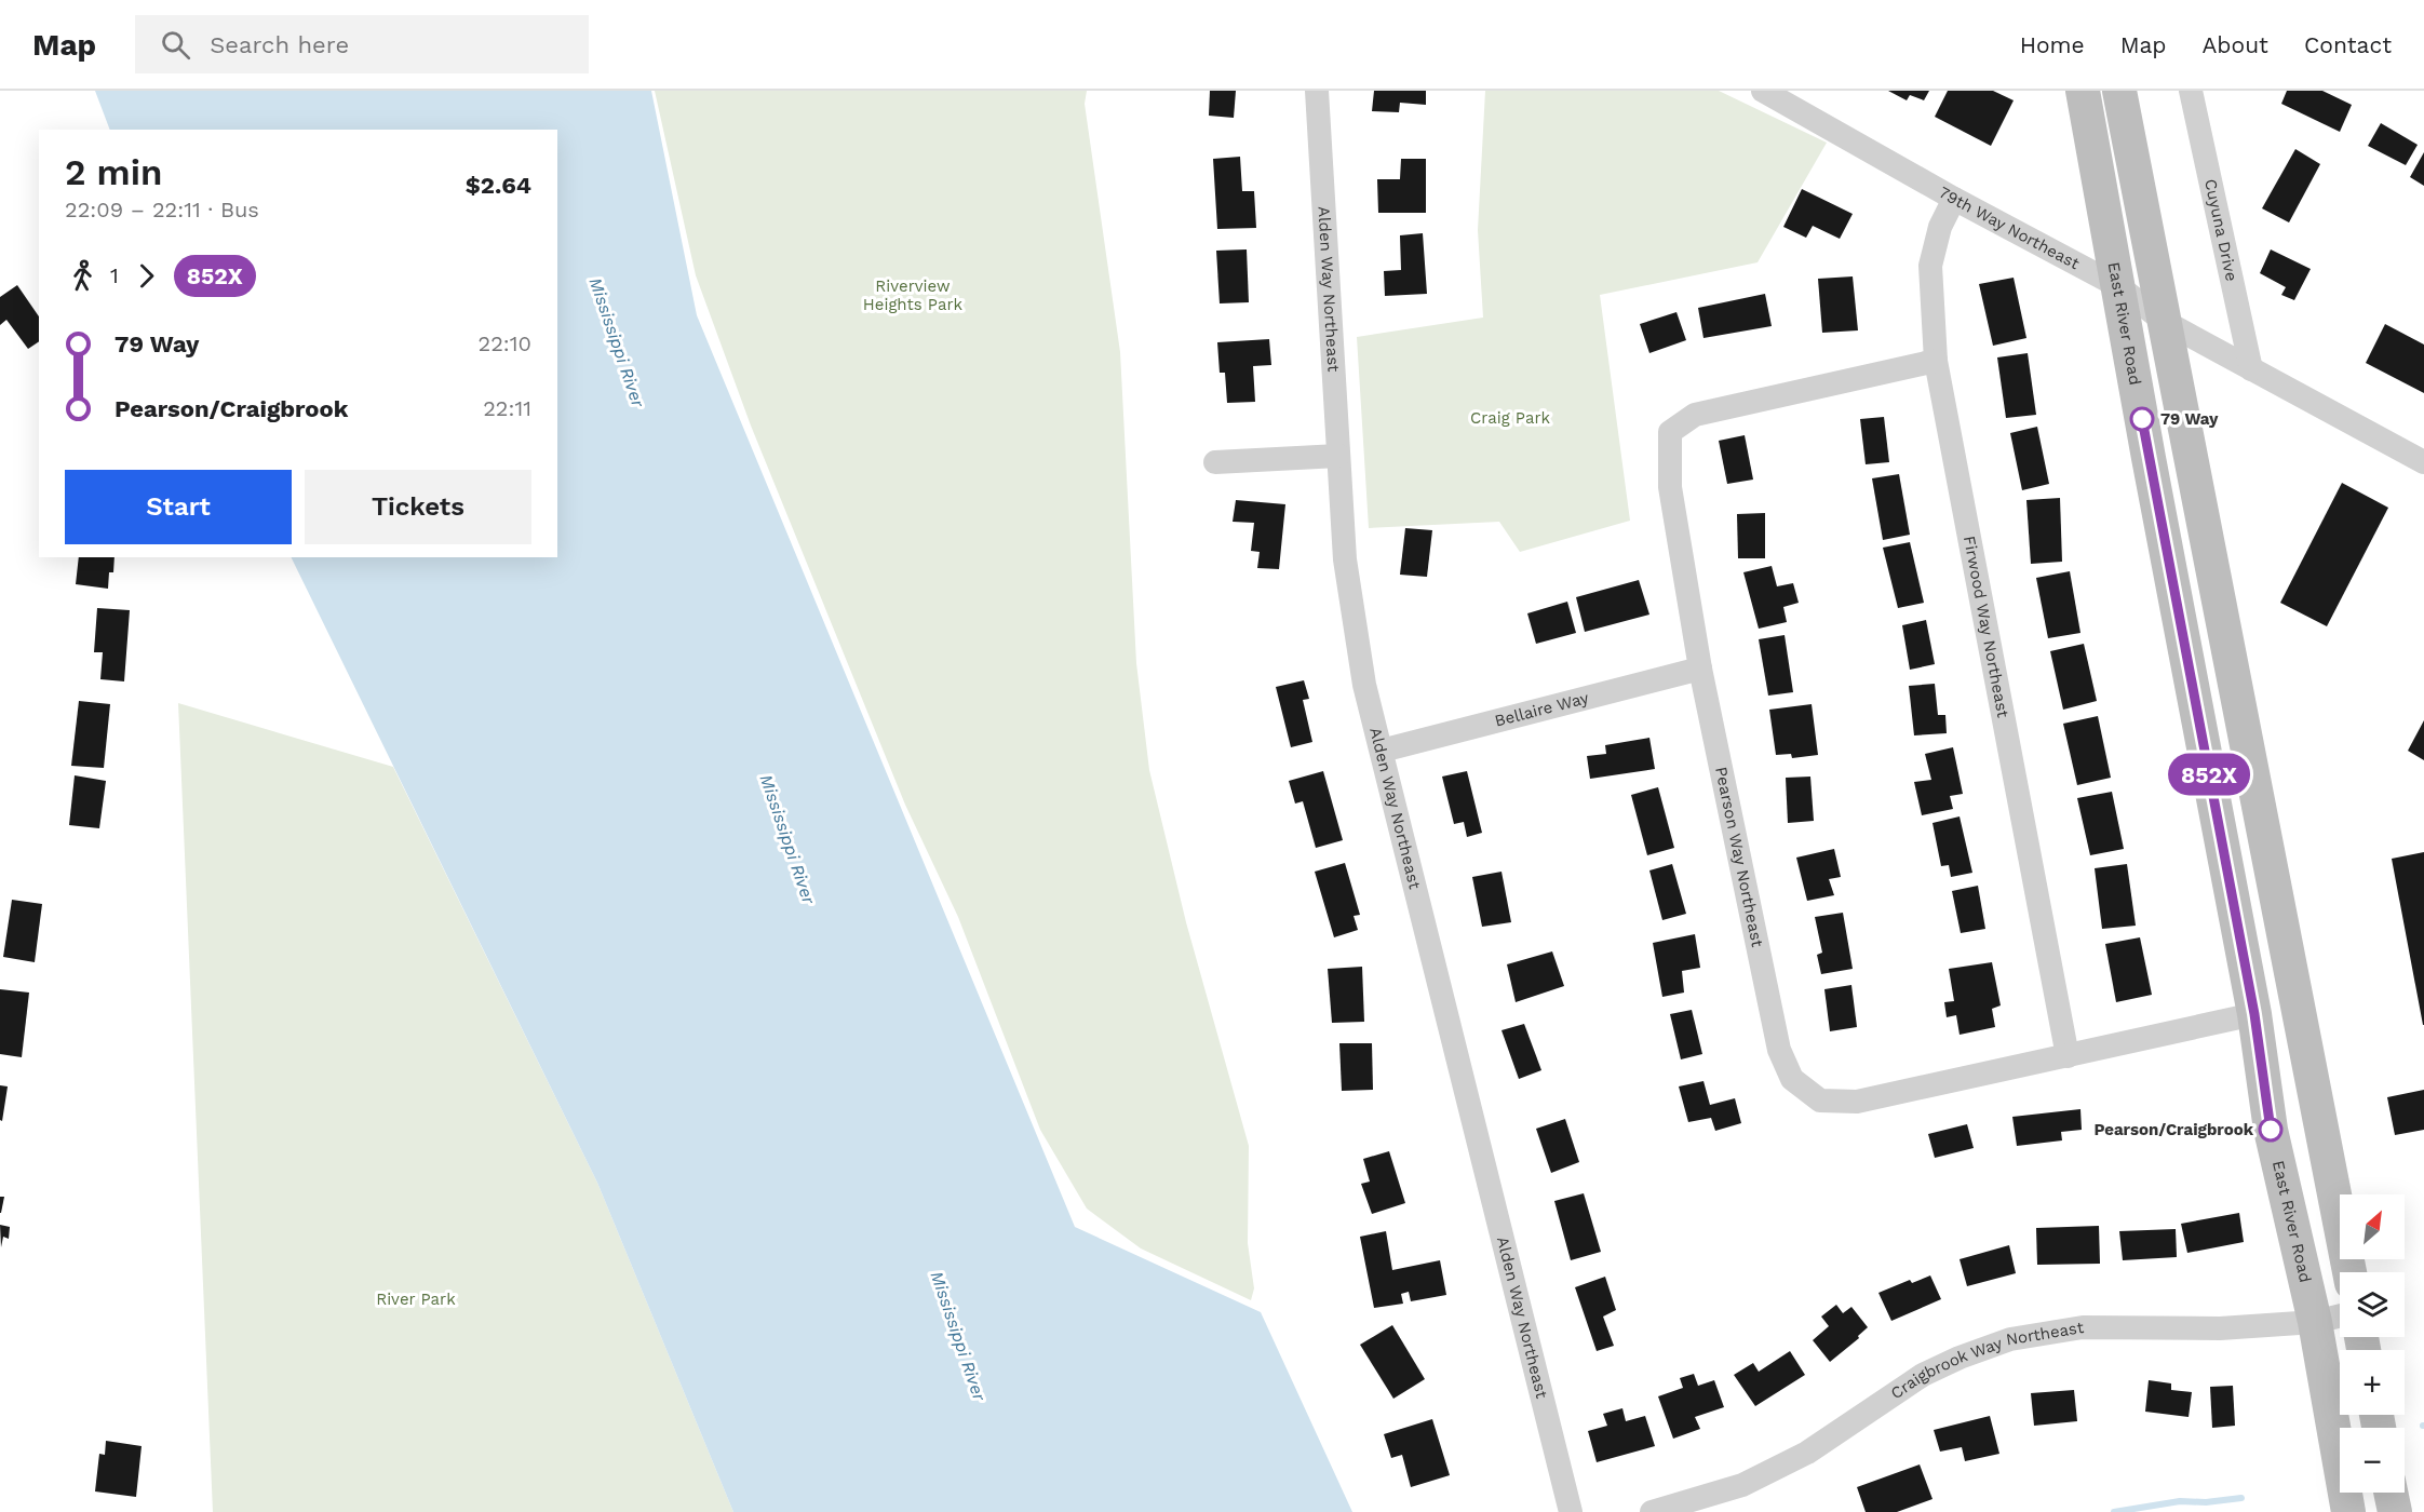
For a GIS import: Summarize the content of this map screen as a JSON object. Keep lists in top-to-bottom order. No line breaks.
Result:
{"streets":{"main road":["East River Road"],"street":["79th Way Northeast","Cuyuna Drive","Alden Way Northeast","Firwood Way Northeast","Bellaire Way","Pearson Way Northeast","Craigbrook Way Northeast"]},"crossings":[["79th Way Northeast","Cuyuna Drive"],["79th Way Northeast","East River Road"],["79th Way Northeast","Firwood Way Northeast"],["Alden Way Northeast","Bellaire Way"],["East River Road","Pearson Way Northeast"],["East River Road","Craigbrook Way Northeast"],["Firwood Way Northeast","Pearson Way Northeast"],["Bellaire Way","Pearson Way Northeast"]],"water":["Mississippi River"],"parks":["Riverview Heights Park","Craig Park","River Park"],"places":["79 Way","Pearson/Craigbrook"],"lines":["bus line 852X"],"north":"top right","page":{"header":"Map","search":"Search here","nav":["Home","Map","About","Contact"],"on_map":"852X","heading":["2 min","22:09 – 22:11 · Bus","$2.64"],"legs":["1","852X"],"list":[{"name":"79 Way","value":"22:10"},{"name":"Pearson/Craigbrook","value":"22:11"}],"buttons":["Start","Tickets"],"map_buttons":["+","−"]}}
